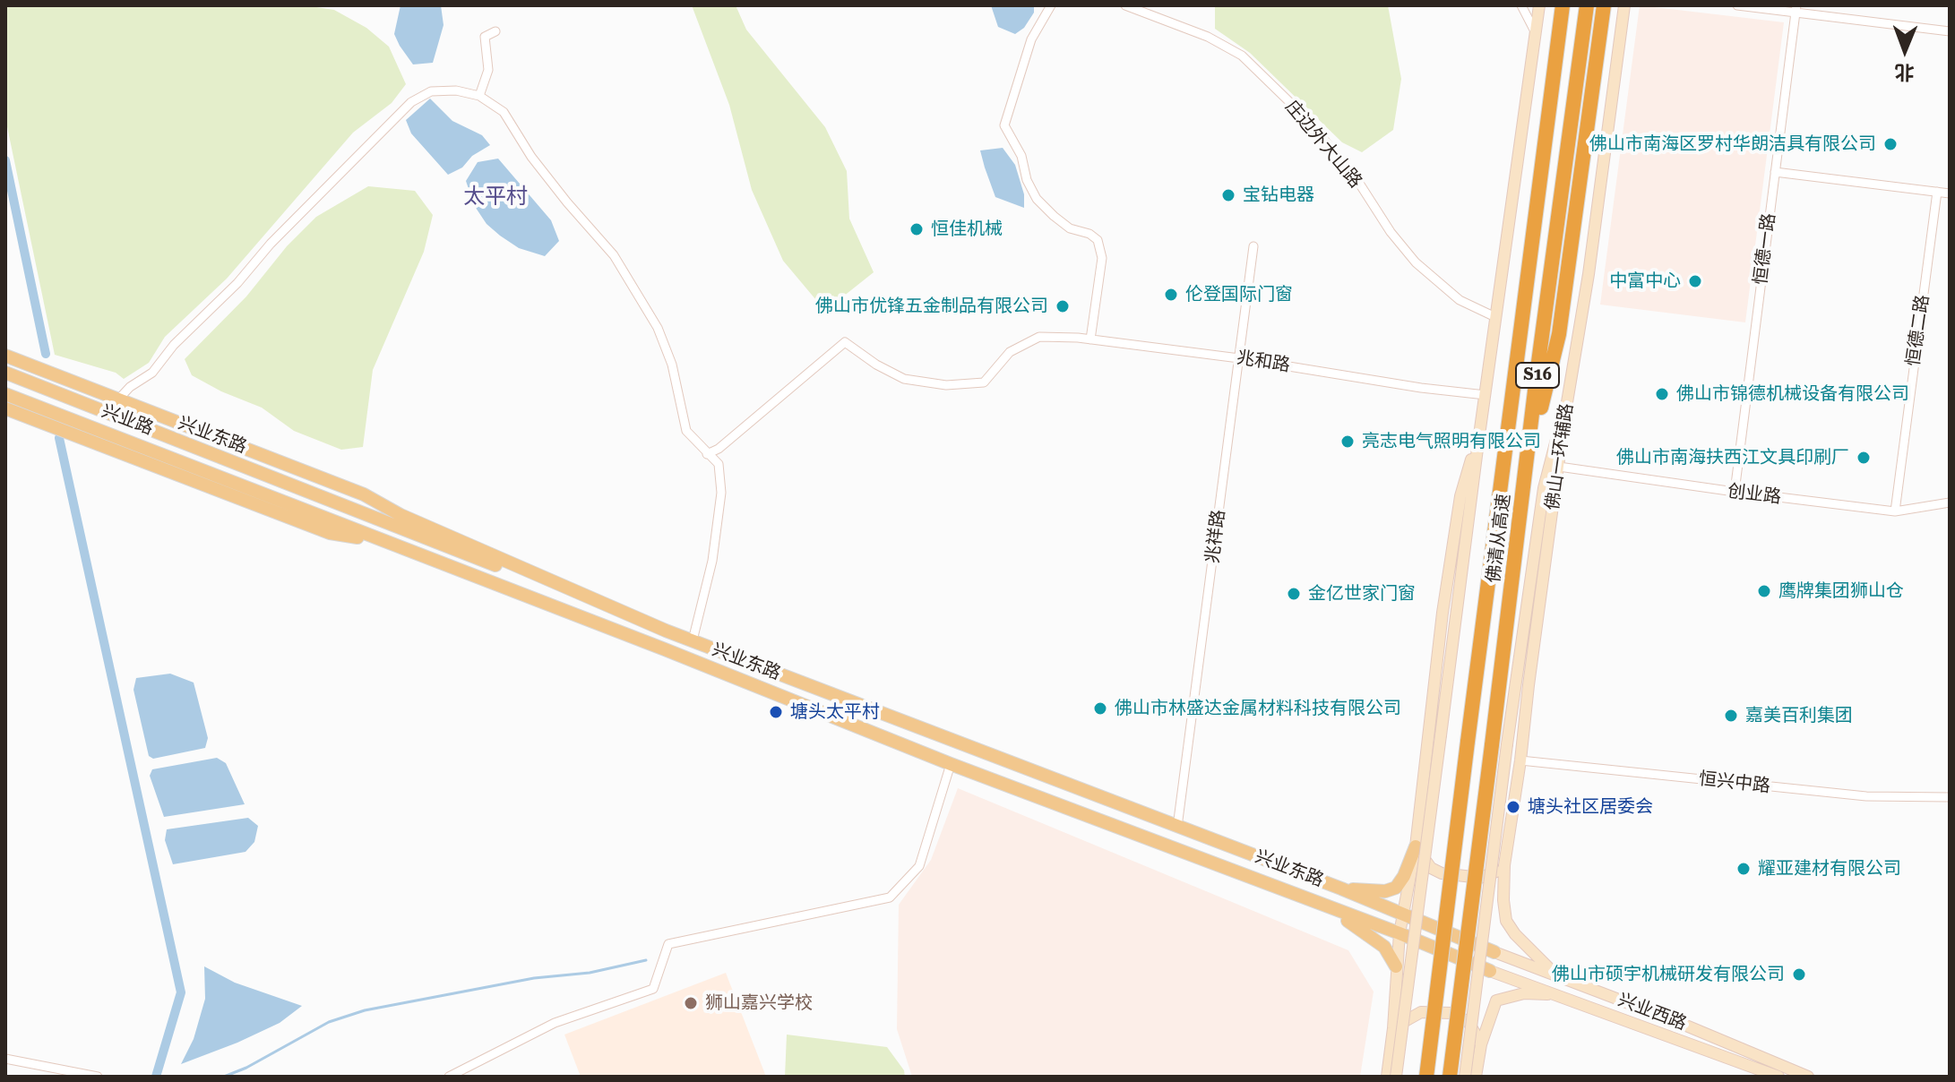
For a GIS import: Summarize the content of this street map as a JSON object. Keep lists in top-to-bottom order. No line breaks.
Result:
{"streets":{"highway":["S16","佛清从高速"],"main road":["兴业路","兴业东路","佛山一环辅路","兴业西路"],"street":["庄边外大山路","恒德一路","恒德二路","兆和路","创业路","兆祥路","恒兴中路"]},"crossings":[["恒德一路","创业路"],["恒德二路","创业路"],["兆和路","兆祥路"],["兴业路","兴业东路"],["兴业东路","兆祥路"],["兴业东路","兴业西路"],["佛山一环辅路","创业路"],["佛山一环辅路","恒兴中路"],["佛山一环辅路","兴业西路"]],"districts":["太平村"],"places":["佛山市南海区罗村华朗洁具有限公司","宝钻电器","恒佳机械","中富中心","伦登国际门窗","佛山市优锋五金制品有限公司","佛山市锦德机械设备有限公司","亮志电气照明有限公司","佛山市南海扶西江文具印刷厂","鹰牌集团狮山仓","金亿世家门窗","佛山市林盛达金属材料科技有限公司","塘头太平村","嘉美百利集团","塘头社区居委会","耀亚建材有限公司","佛山市硕宇机械研发有限公司","狮山嘉兴学校"],"north":"bottom"}
